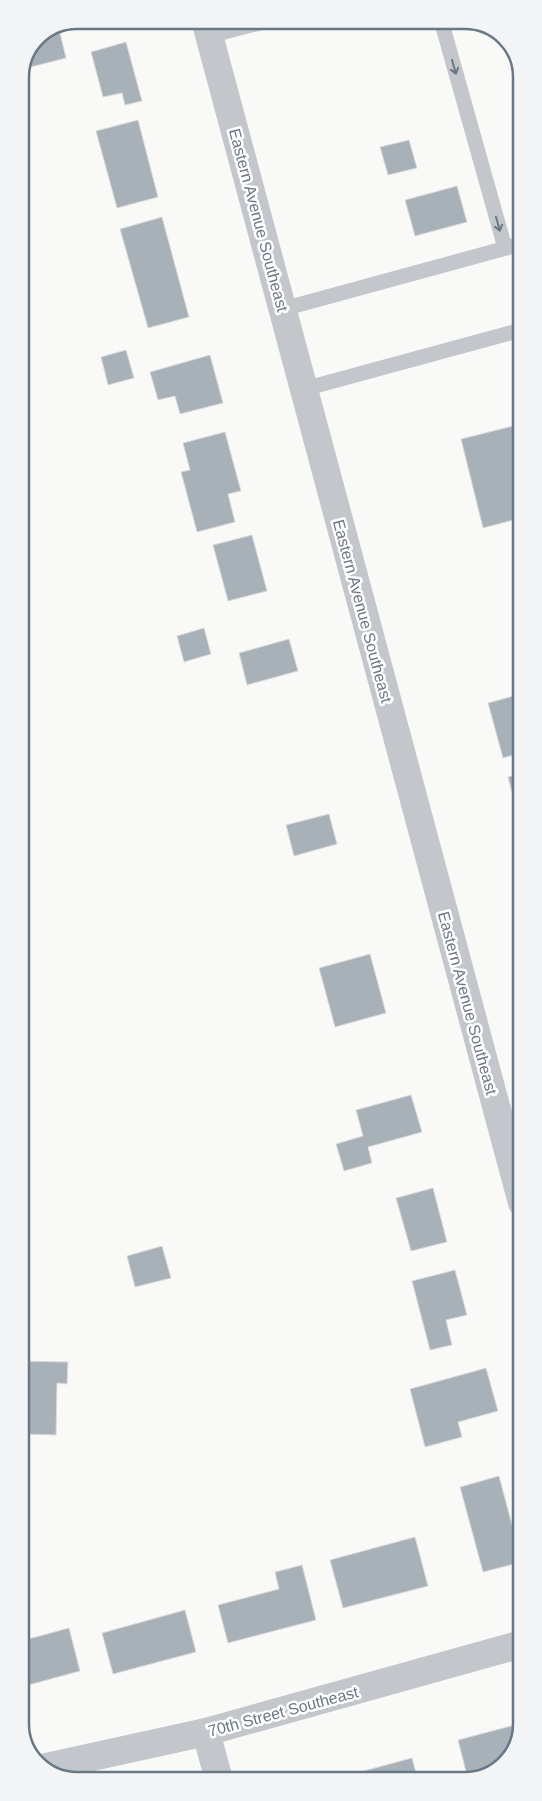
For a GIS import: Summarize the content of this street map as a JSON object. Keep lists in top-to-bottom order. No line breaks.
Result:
{"streets":{"street":["Eastern Avenue Southeast","70th Street Southeast"]}}
